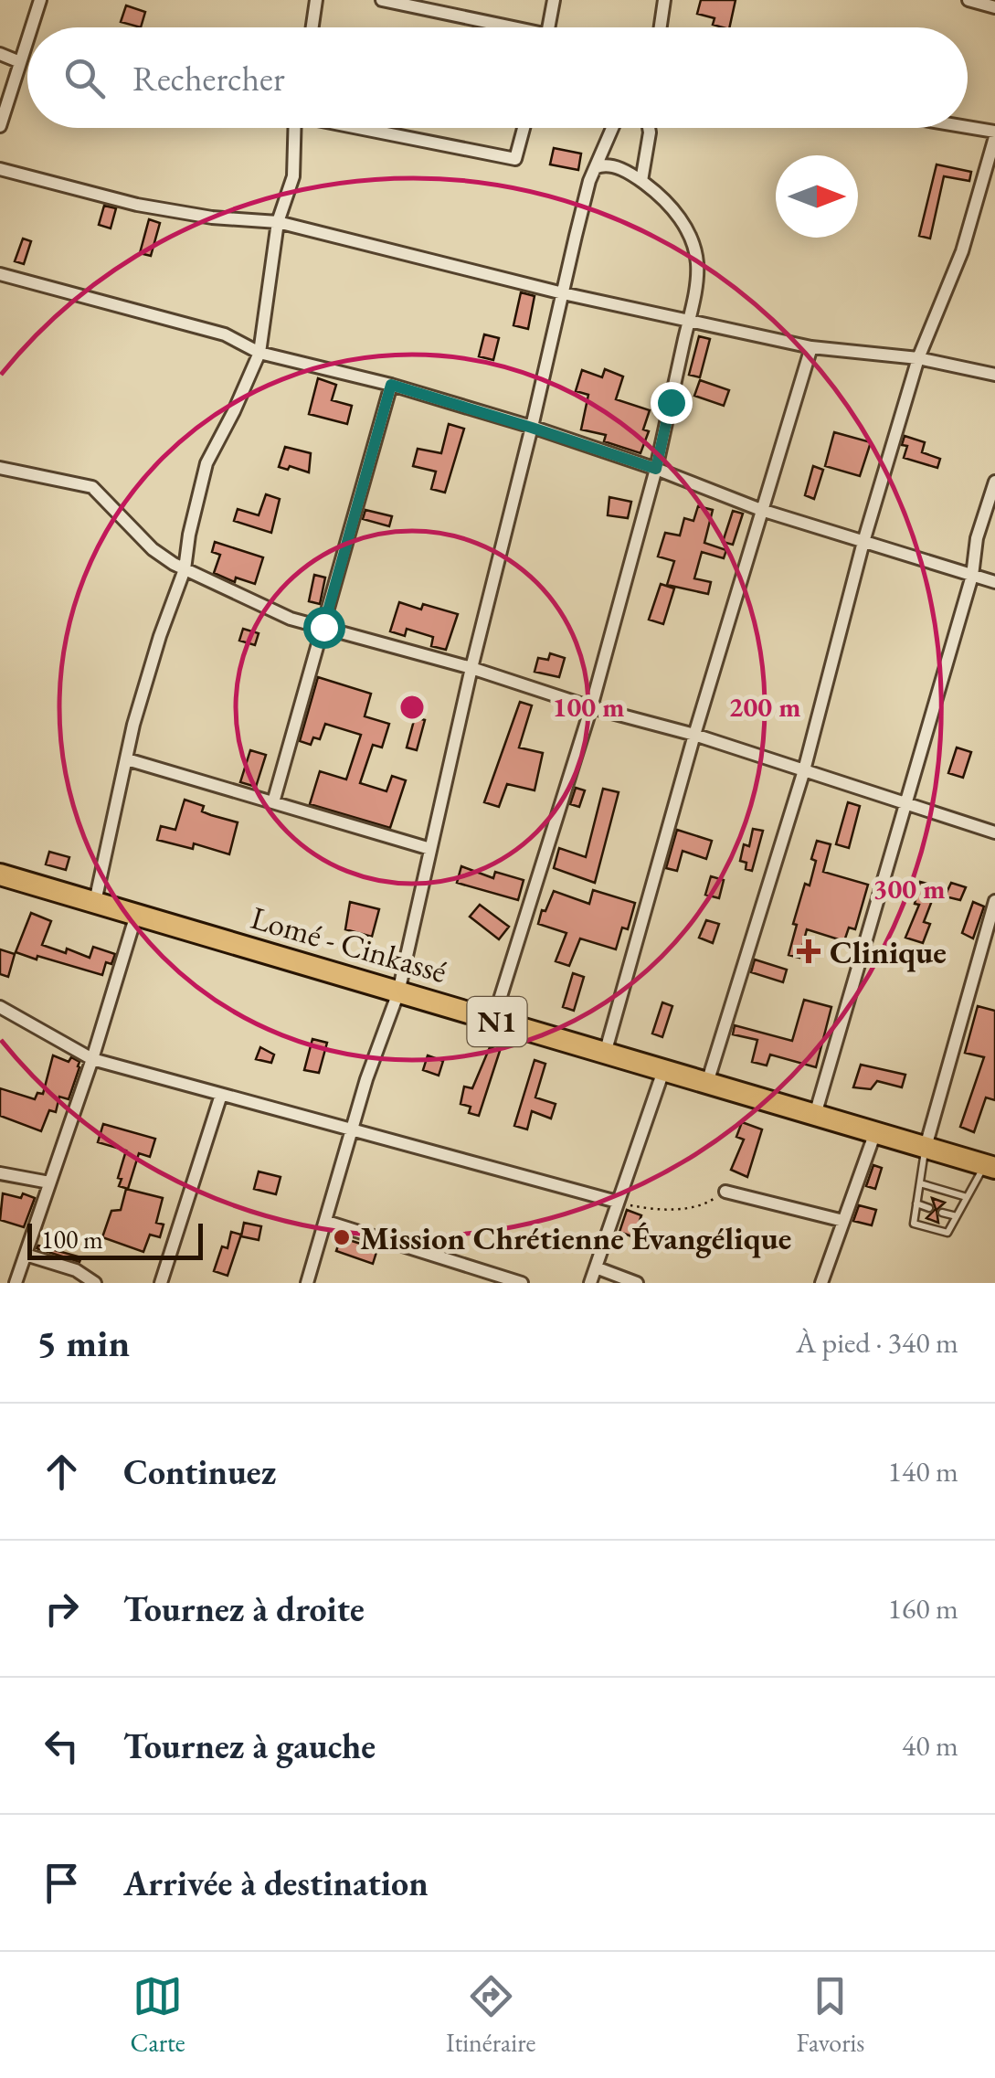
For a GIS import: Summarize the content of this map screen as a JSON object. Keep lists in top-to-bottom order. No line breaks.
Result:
{"streets":{"highway":["Lomé - Cinkassé","N1"]},"places":{"health":["Clinique"],"other":["Mission Chrétienne Évangélique"]},"scale_bar":"100 m","north":"right","page":{"search":"Rechercher","scale":"100 m","heading":["5 min","À pied · 340 m"],"list":[["Continuez","140 m"],["Tournez à droite","160 m"],["Tournez à gauche","40 m"],"Arrivée à destination"],"nav":["Carte","Itinéraire","Favoris"]},"rings":["100 m","200 m","300 m"]}
